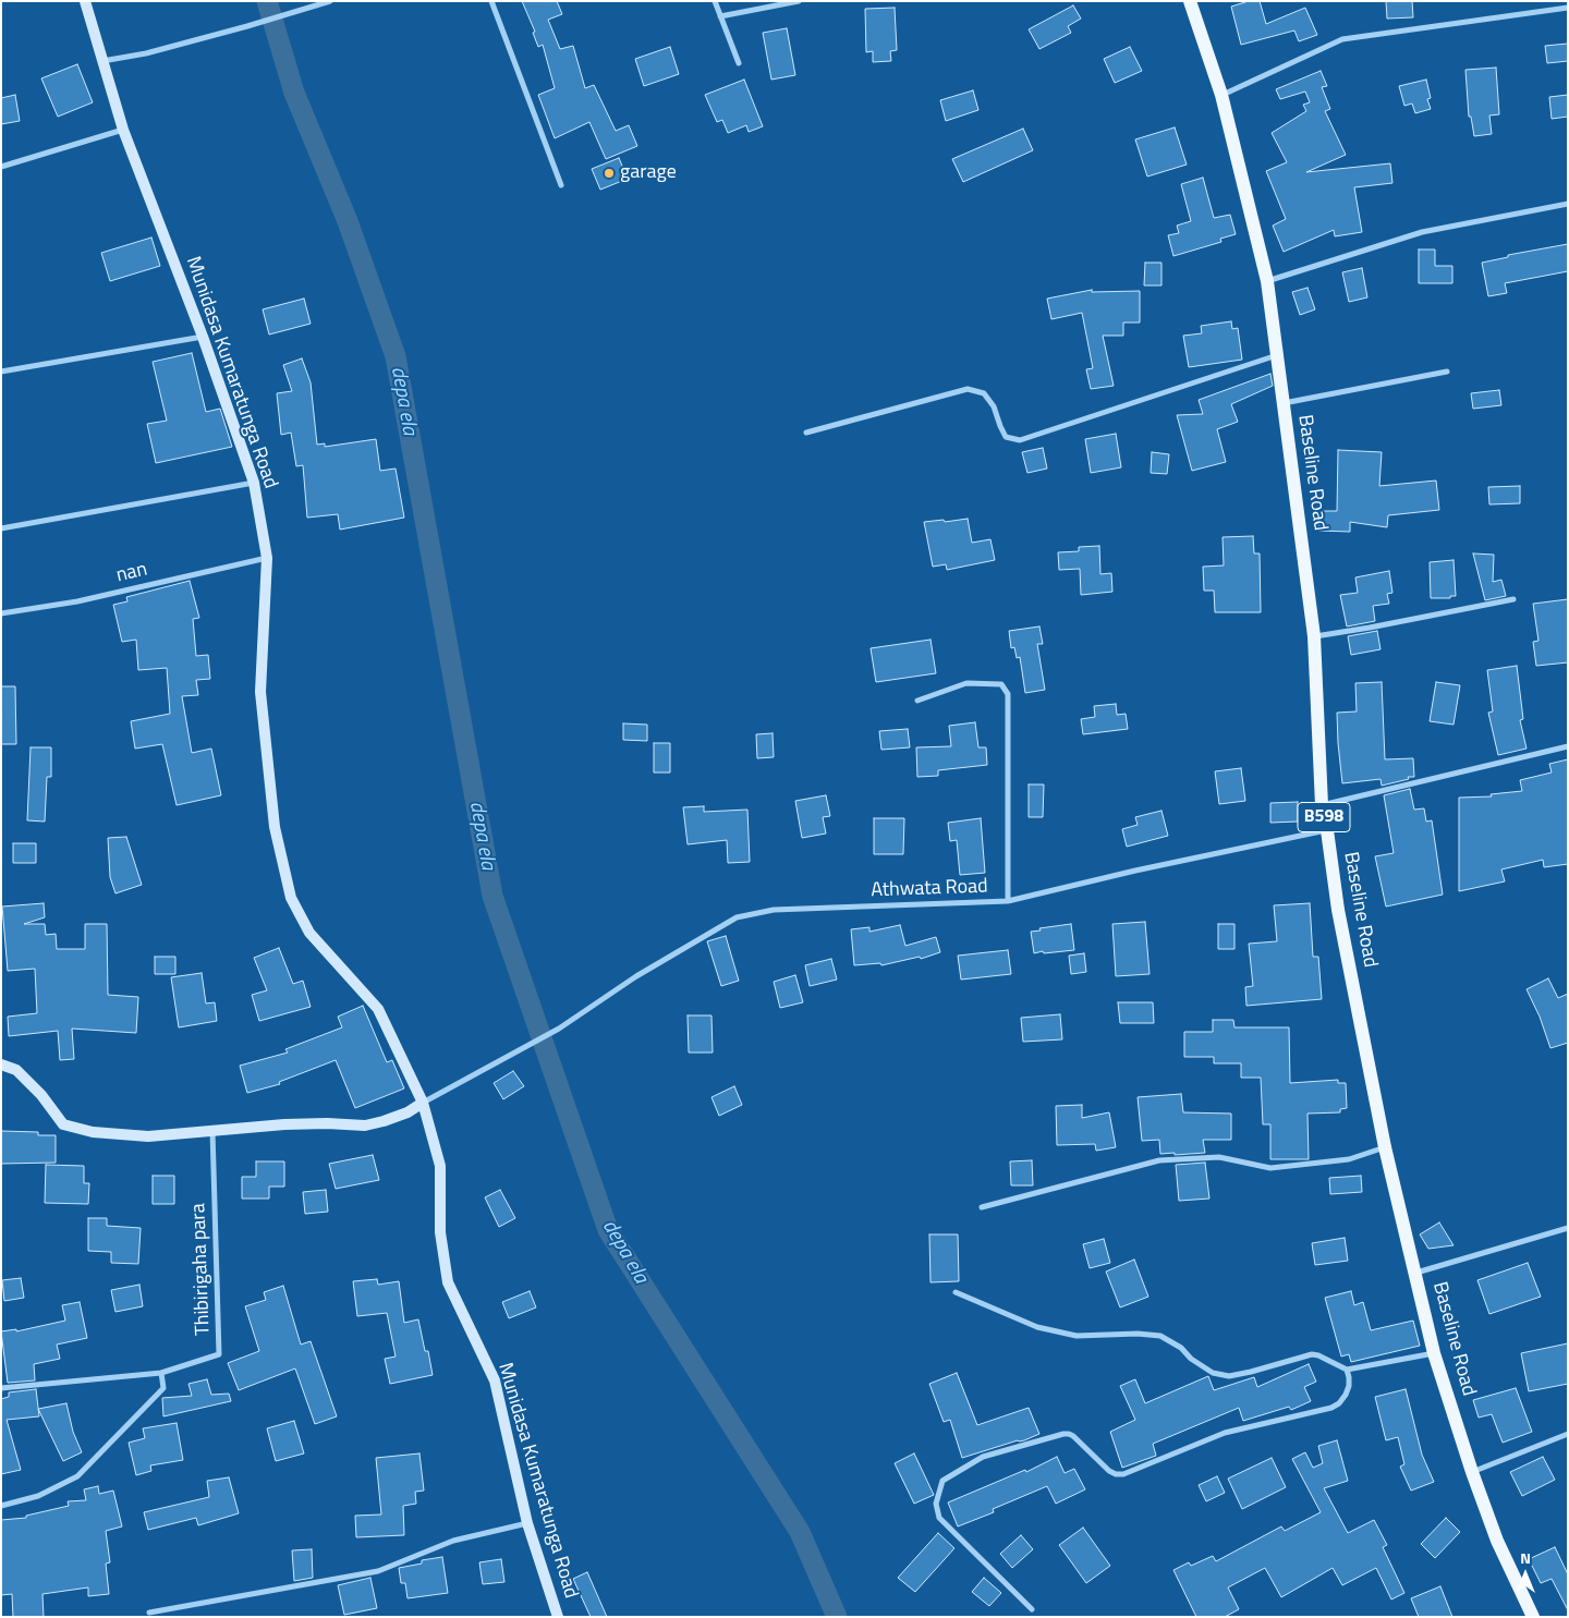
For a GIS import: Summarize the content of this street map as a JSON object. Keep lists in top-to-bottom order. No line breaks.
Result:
{"streets":{"main road":["Baseline Road","B598"],"street":["Munidasa Kumaratunga Road","nan","Athwata Road","Thibirigaha para"]},"crossings":[["Munidasa Kumaratunga Road","nan"],["Munidasa Kumaratunga Road","Athwata Road"],["Baseline Road","Athwata Road"]],"water":["depa ela"],"places":["garage"],"north":"top"}
